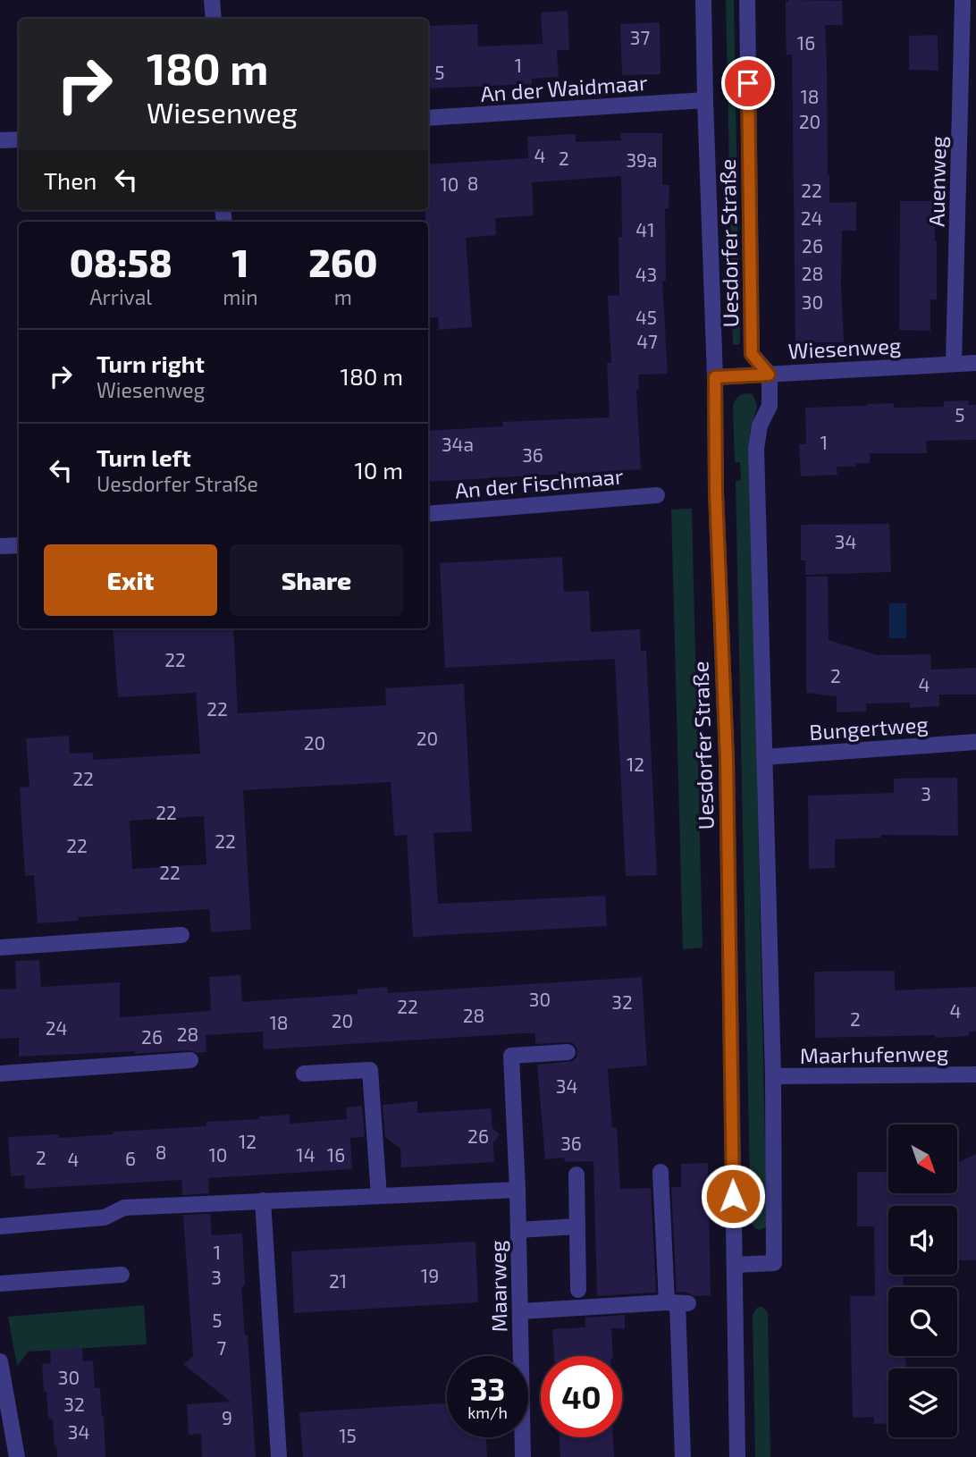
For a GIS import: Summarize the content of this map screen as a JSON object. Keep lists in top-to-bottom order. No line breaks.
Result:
{"streets":{"street":["An der Waidmaar","Auenweg","Uesdorfer Straße","Wiesenweg","An der Fischmaar","Bungertweg","Maarhufenweg","Maarweg"]},"crossings":[["An der Waidmaar","Uesdorfer Straße"],["Auenweg","Wiesenweg"],["Uesdorfer Straße","Wiesenweg"]],"house_numbers":["37","16","1","5","18","20","4","2","39a","8","10","22","24","41","26","28","43","30","45","47","5","1","34a","36","34","22","2","4","22","20","20","12","22","3","22","22","22","22","30","32","22","4","28","2","20","18","24","28","26","34","26","12","36","8","10","14","16","2","6","4","1","19","3","21","5","7","30","32","9","34","15"],"north":"bottom right","page":{"turn":["180 m","Wiesenweg"],"then":"Then","eta":["08:58","Arrival","1","min","260","m"],"list":[{"name":"Turn right","note":"Wiesenweg","value":"180 m"},{"name":"Turn left","note":"Uesdorfer Straße","value":"10 m"}],"buttons":["Exit","Share"],"speed":"33 km/h","limit":"40"}}
